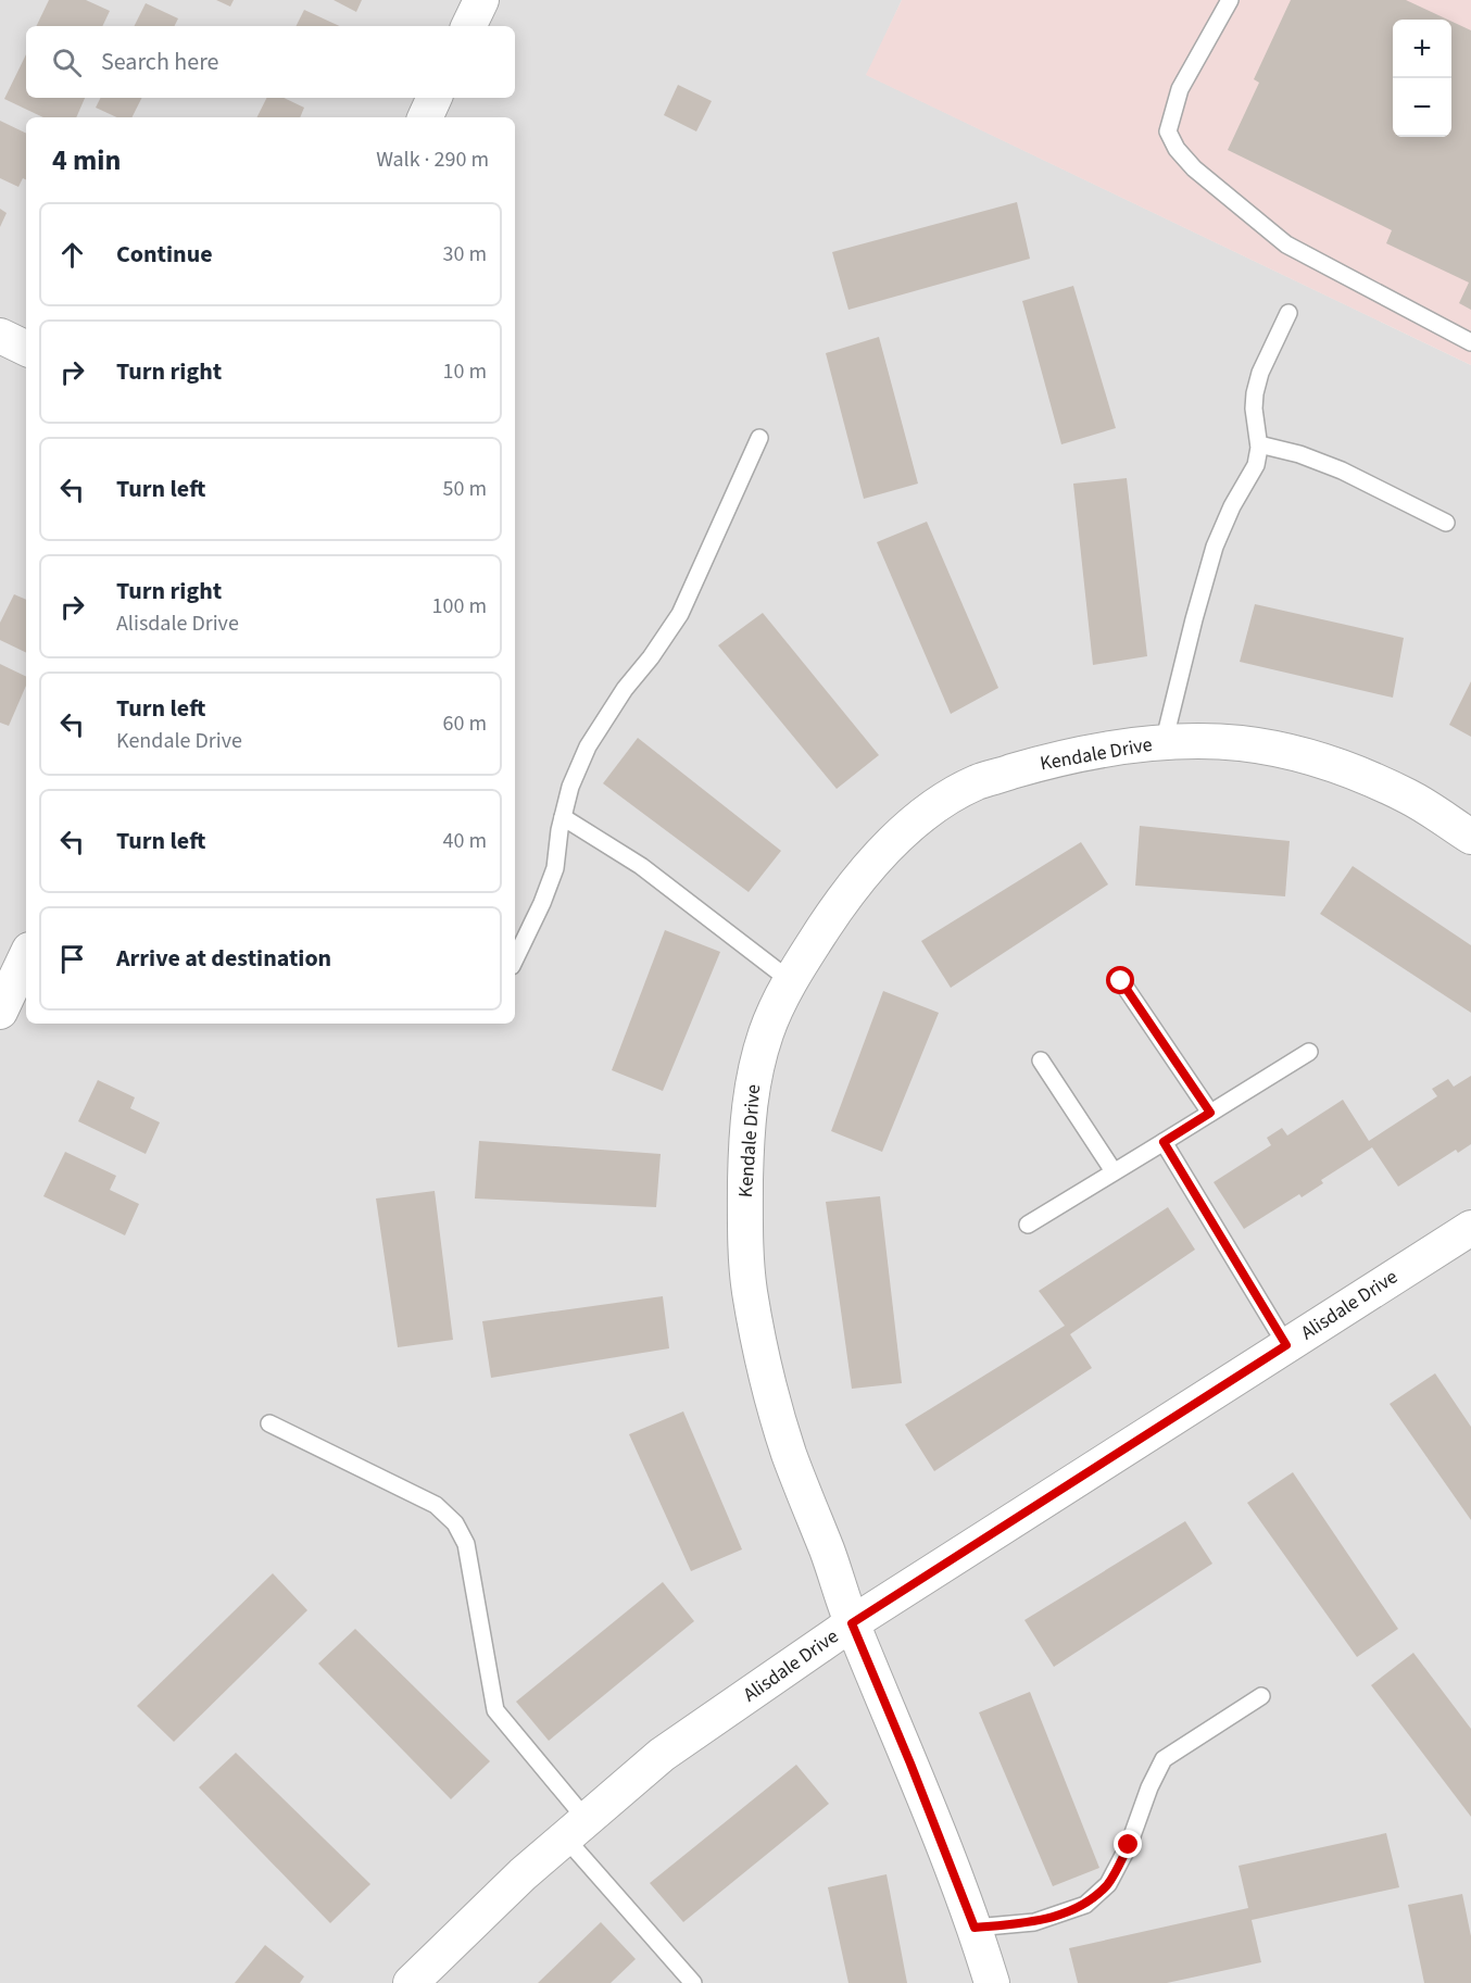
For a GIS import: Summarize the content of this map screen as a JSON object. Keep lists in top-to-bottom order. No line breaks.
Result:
{"streets":{"street":["Kendale Drive","Alisdale Drive"]},"crossings":[["Kendale Drive","Alisdale Drive"]],"page":{"map_buttons":["+","−"],"search":"Search here","heading":["4 min","Walk · 290 m"],"list":[["Continue","30 m"],["Turn right","10 m"],["Turn left","50 m"],["Turn right","Alisdale Drive","100 m"],["Turn left","Kendale Drive","60 m"],["Turn left","40 m"],"Arrive at destination"]}}
